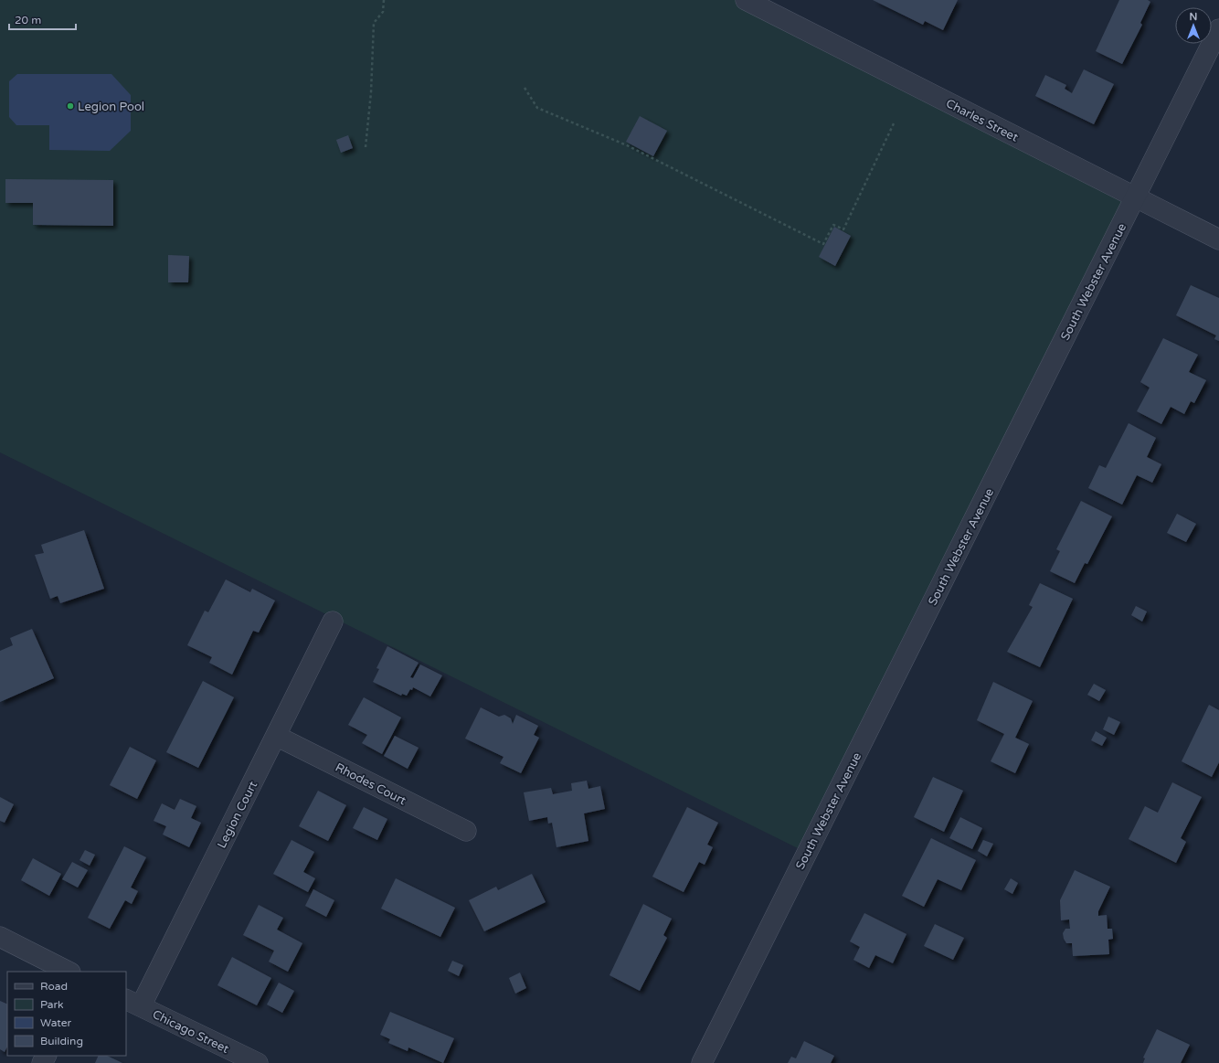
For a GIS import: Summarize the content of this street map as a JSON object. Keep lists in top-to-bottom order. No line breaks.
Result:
{"streets":{"street":["Charles Street","South Webster Avenue","Rhodes Court","Legion Court","Chicago Street"]},"crossings":[["Charles Street","South Webster Avenue"],["Rhodes Court","Legion Court"],["Legion Court","Chicago Street"]],"places":["Legion Pool"],"legend":["Road","Park","Water","Building"],"scale_bar":"20 m","north":"top"}
